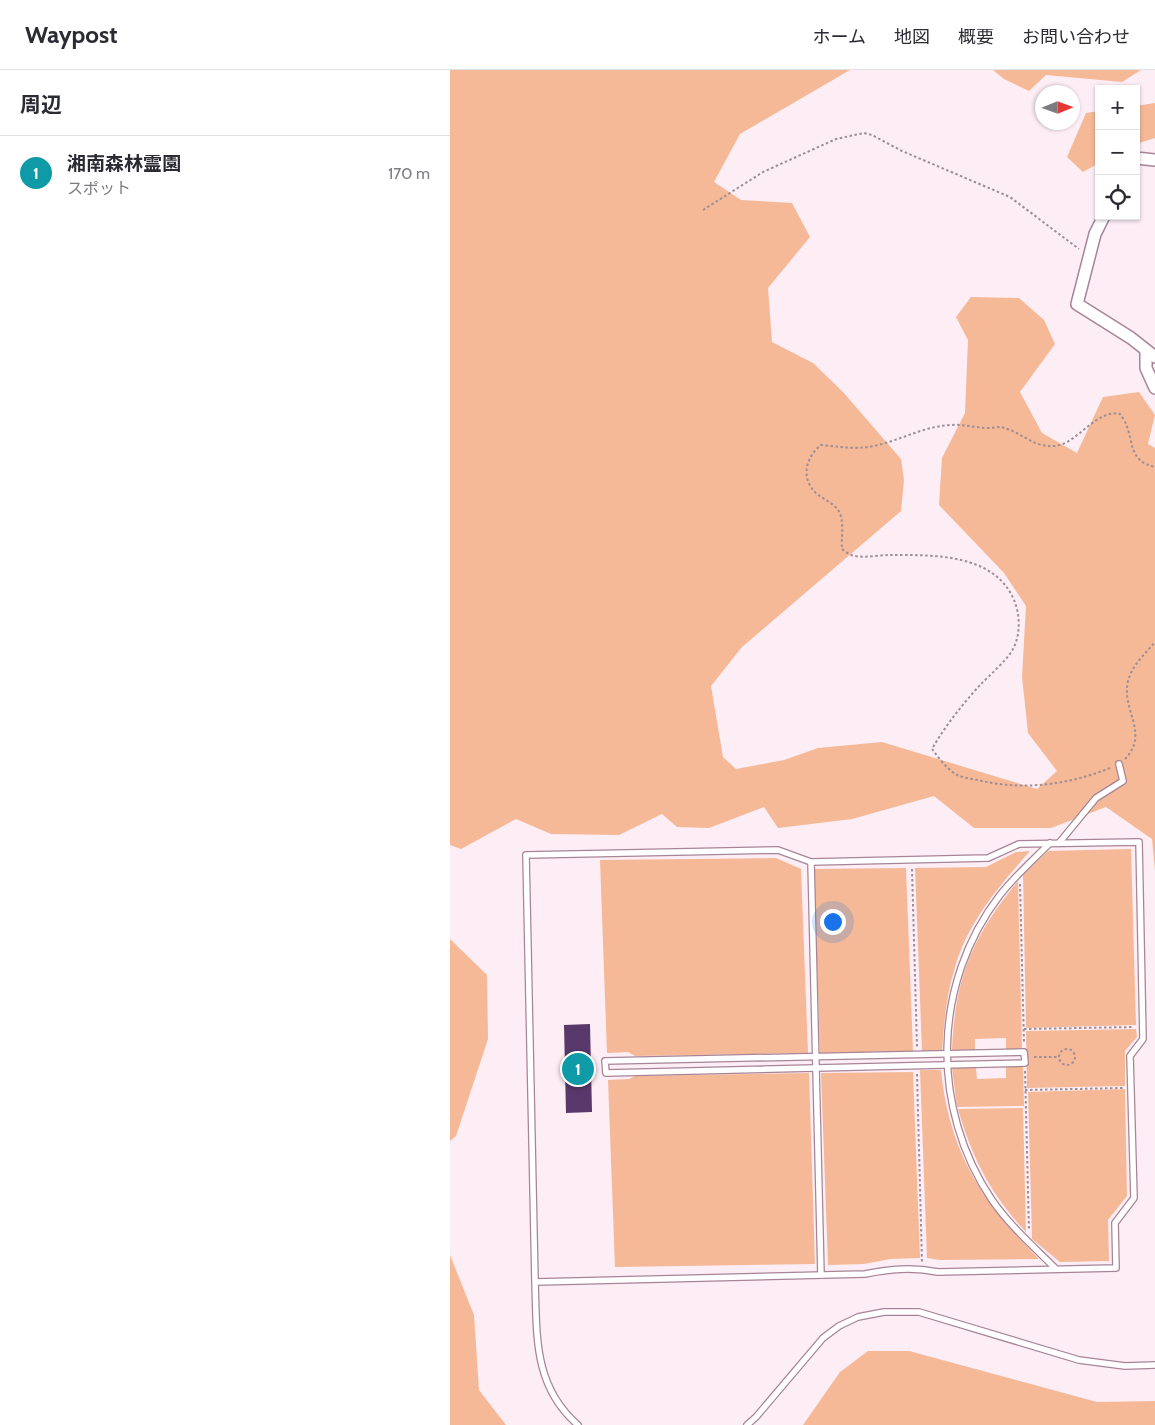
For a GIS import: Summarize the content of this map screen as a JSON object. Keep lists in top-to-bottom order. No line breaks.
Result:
{"north":"right","page":{"header":"Waypost","nav":["ホーム","地図","概要","お問い合わせ"],"heading":"周辺","map_buttons":["+","−"],"list":[{"mark":"1","name":"湘南森林霊園","note":"スポット","value":"170 m"}],"pins":"1"}}
